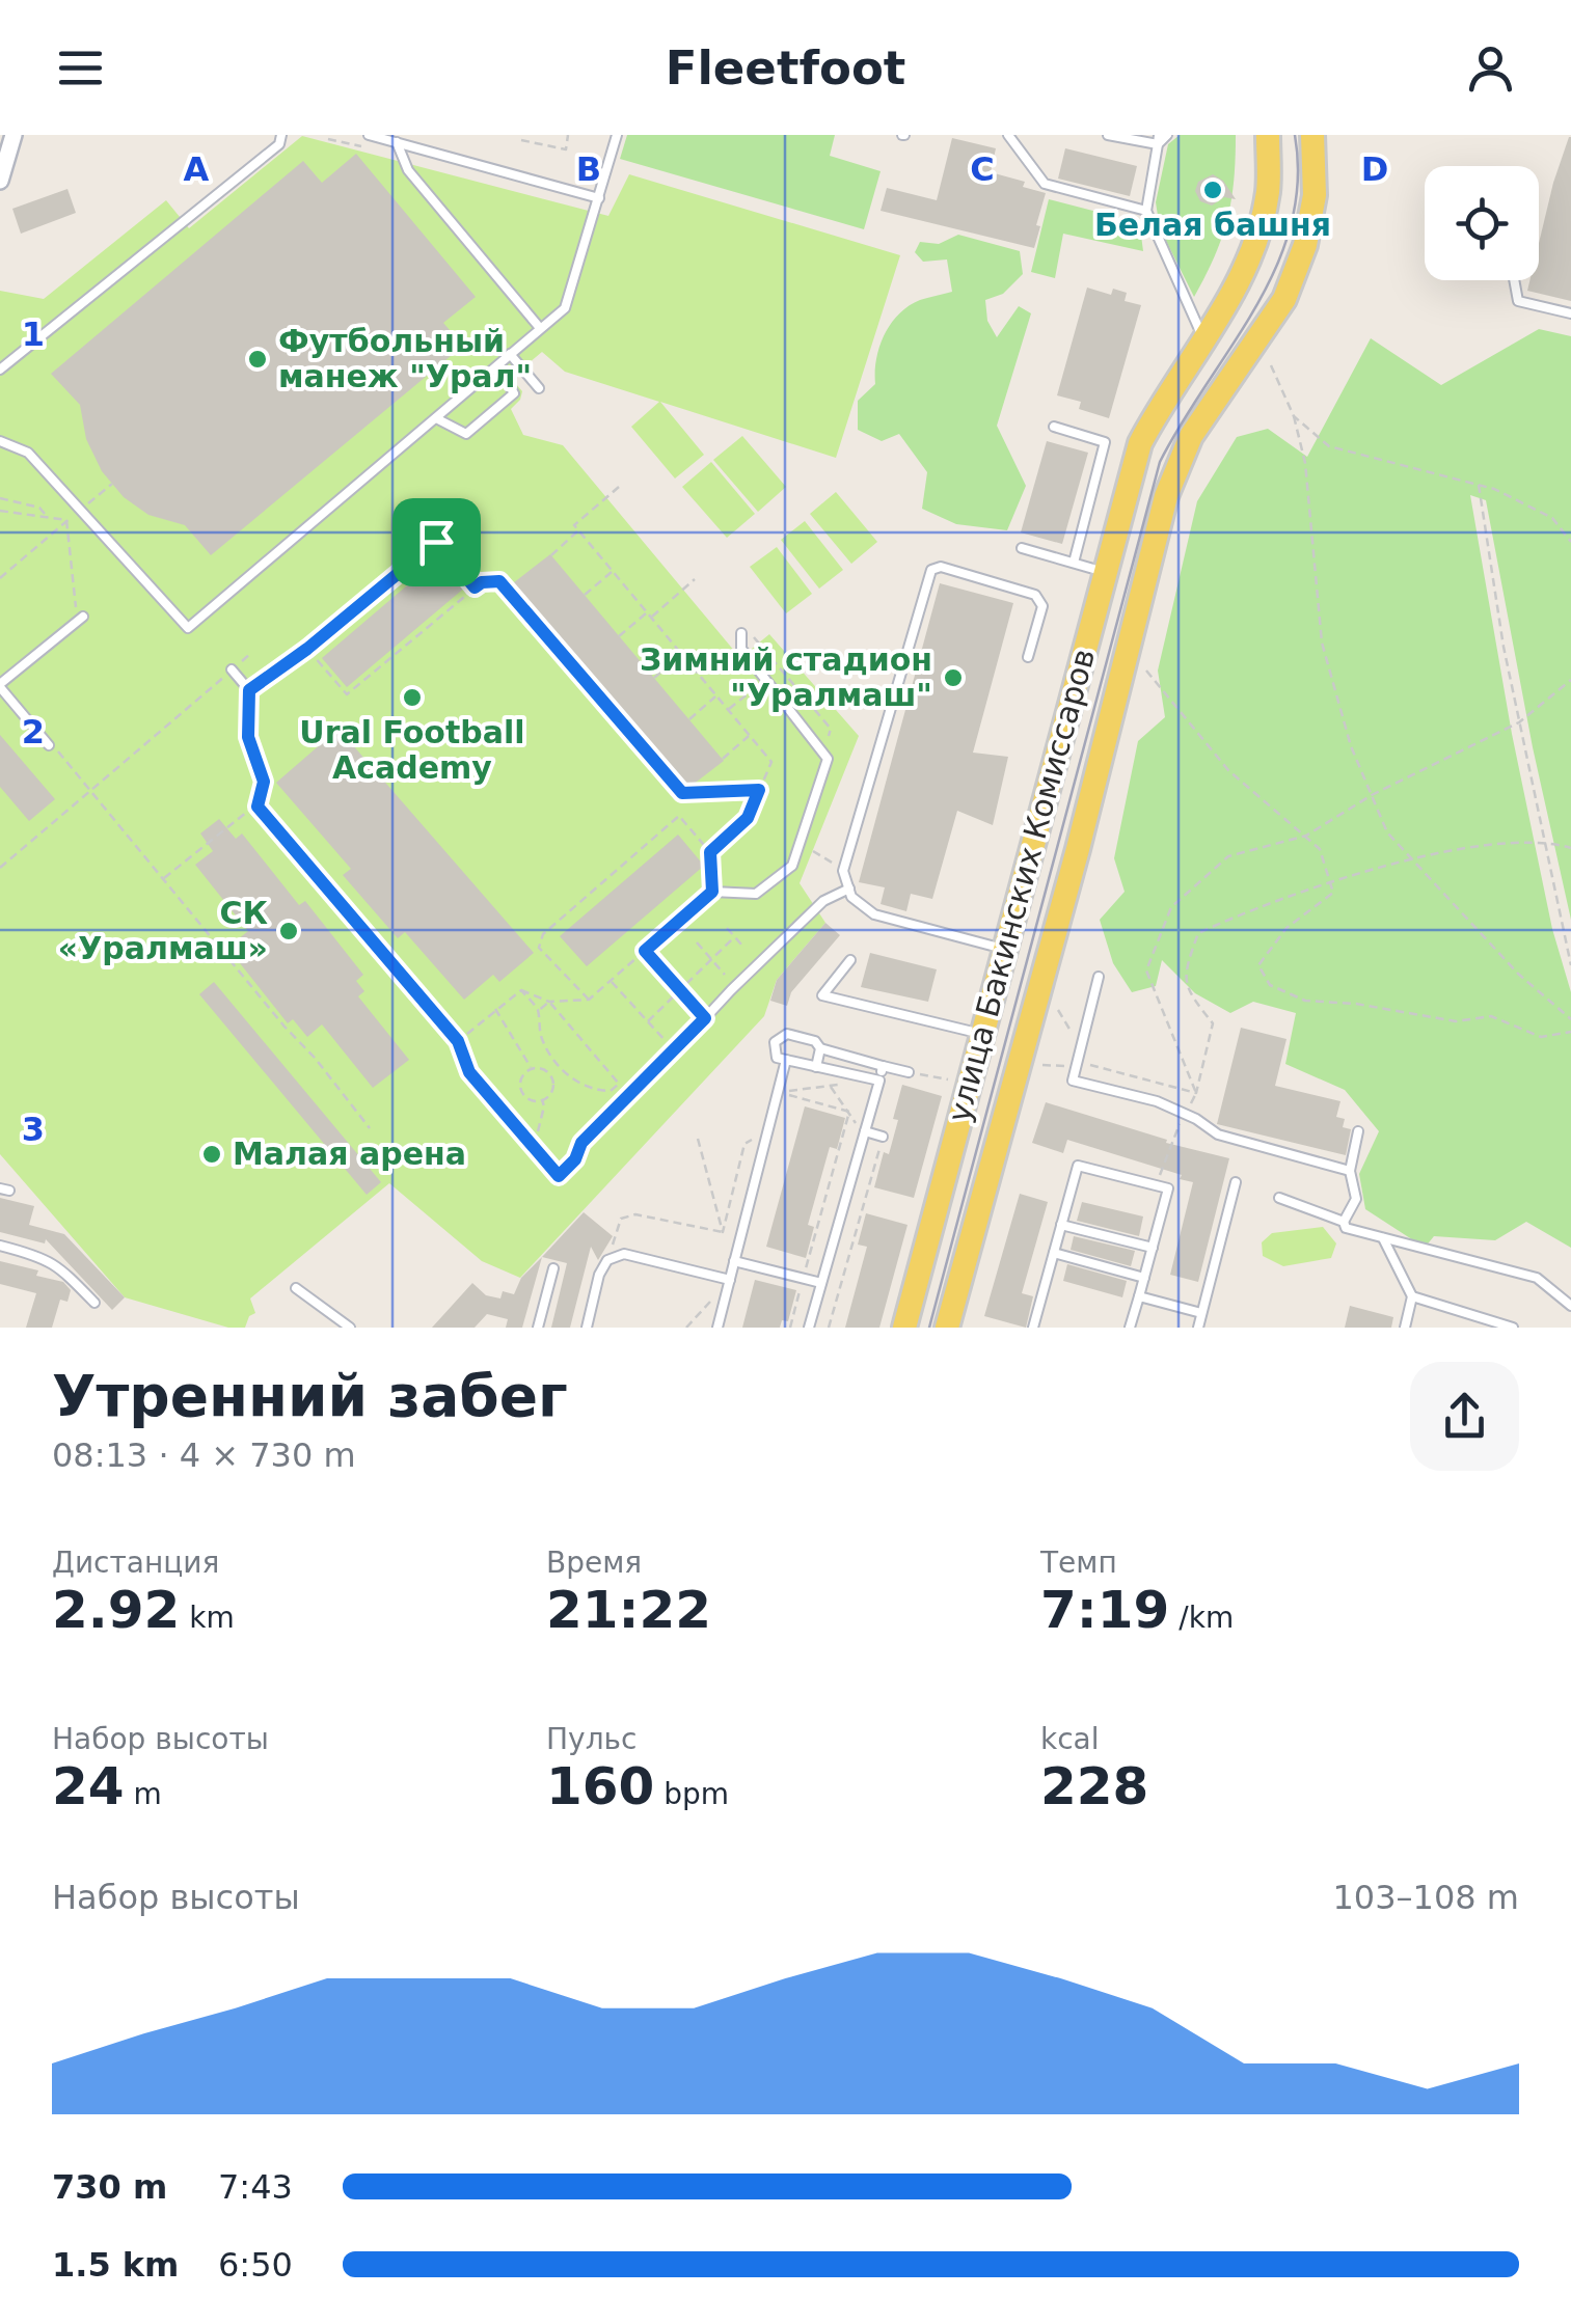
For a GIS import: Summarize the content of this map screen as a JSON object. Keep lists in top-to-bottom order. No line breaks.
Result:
{"streets":{"main road":["улица Бакинских Комиссаров"]},"places":["Белая башня","Футбольный манеж \"Урал\"","Зимний стадион \"Уралмаш\"","Ural Football Academy","СК «Уралмаш»","Малая арена"],"page":{"header":"Fleetfoot","heading":["Утренний забег","08:13 · 4 × 730 m"],"stats":[["Дистанция","2.92 km"],["Время","21:22"],["Темп","7:19 /km"],["Набор высоты","24 m"],["Пульс","160 bpm"],["kcal","228"]],"chart":["Набор высоты","103–108 m"],"list":[{"name":"730 m","note":"7:43"},{"name":"1.5 km","note":"6:50"}]},"grid":{"columns":["A","B","C","D"],"rows":["1","2","3"]}}
